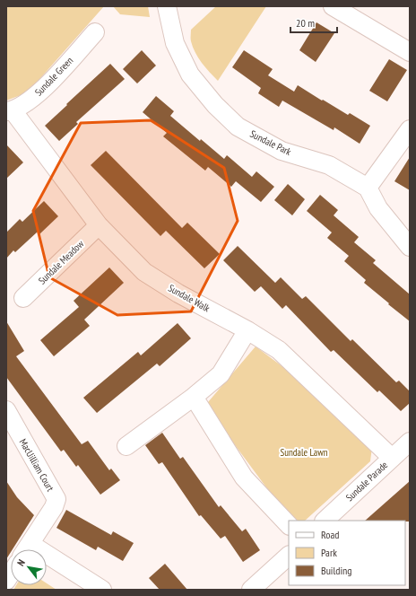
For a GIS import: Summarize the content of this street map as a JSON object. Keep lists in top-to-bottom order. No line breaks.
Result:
{"streets":{"street":["Sundale Green","Sundale Park","Sundale Meadow","Sundale Walk","MacUilliam Court","Sundale Parade"]},"crossings":[["Sundale Green","Sundale Walk"],["Sundale Meadow","Sundale Walk"],["Sundale Walk","Sundale Parade"]],"parks":["Sundale Lawn"],"legend":["Road","Park","Building"],"scale_bar":"20 m","north":"top left"}
